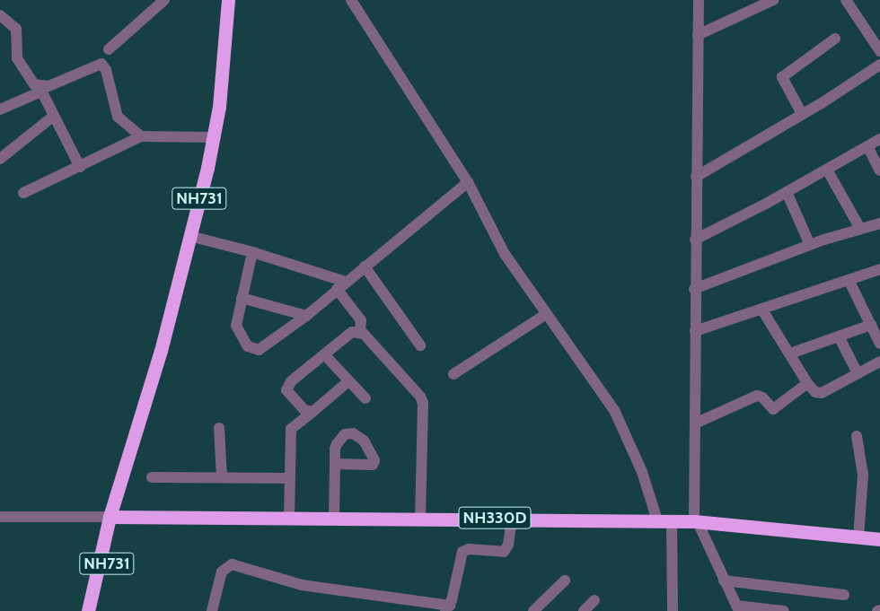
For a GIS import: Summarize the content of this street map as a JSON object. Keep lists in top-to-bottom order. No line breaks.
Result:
{"streets":{"highway":["NH731","NH330D"]},"crossings":[["NH731","NH330D"]]}
